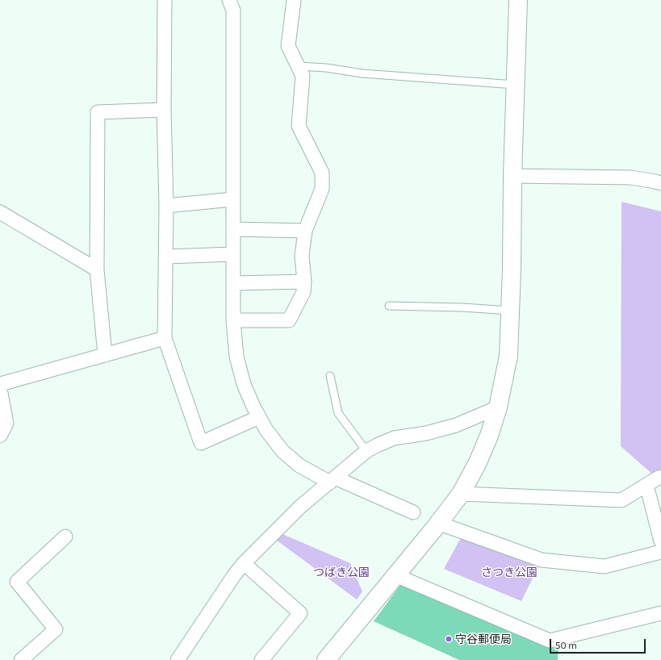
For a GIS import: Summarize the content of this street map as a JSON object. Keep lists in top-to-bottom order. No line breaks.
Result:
{"parks":["つばき公園","さつき公園"],"places":["守谷郵便局"],"scale_bar":"50 m"}
